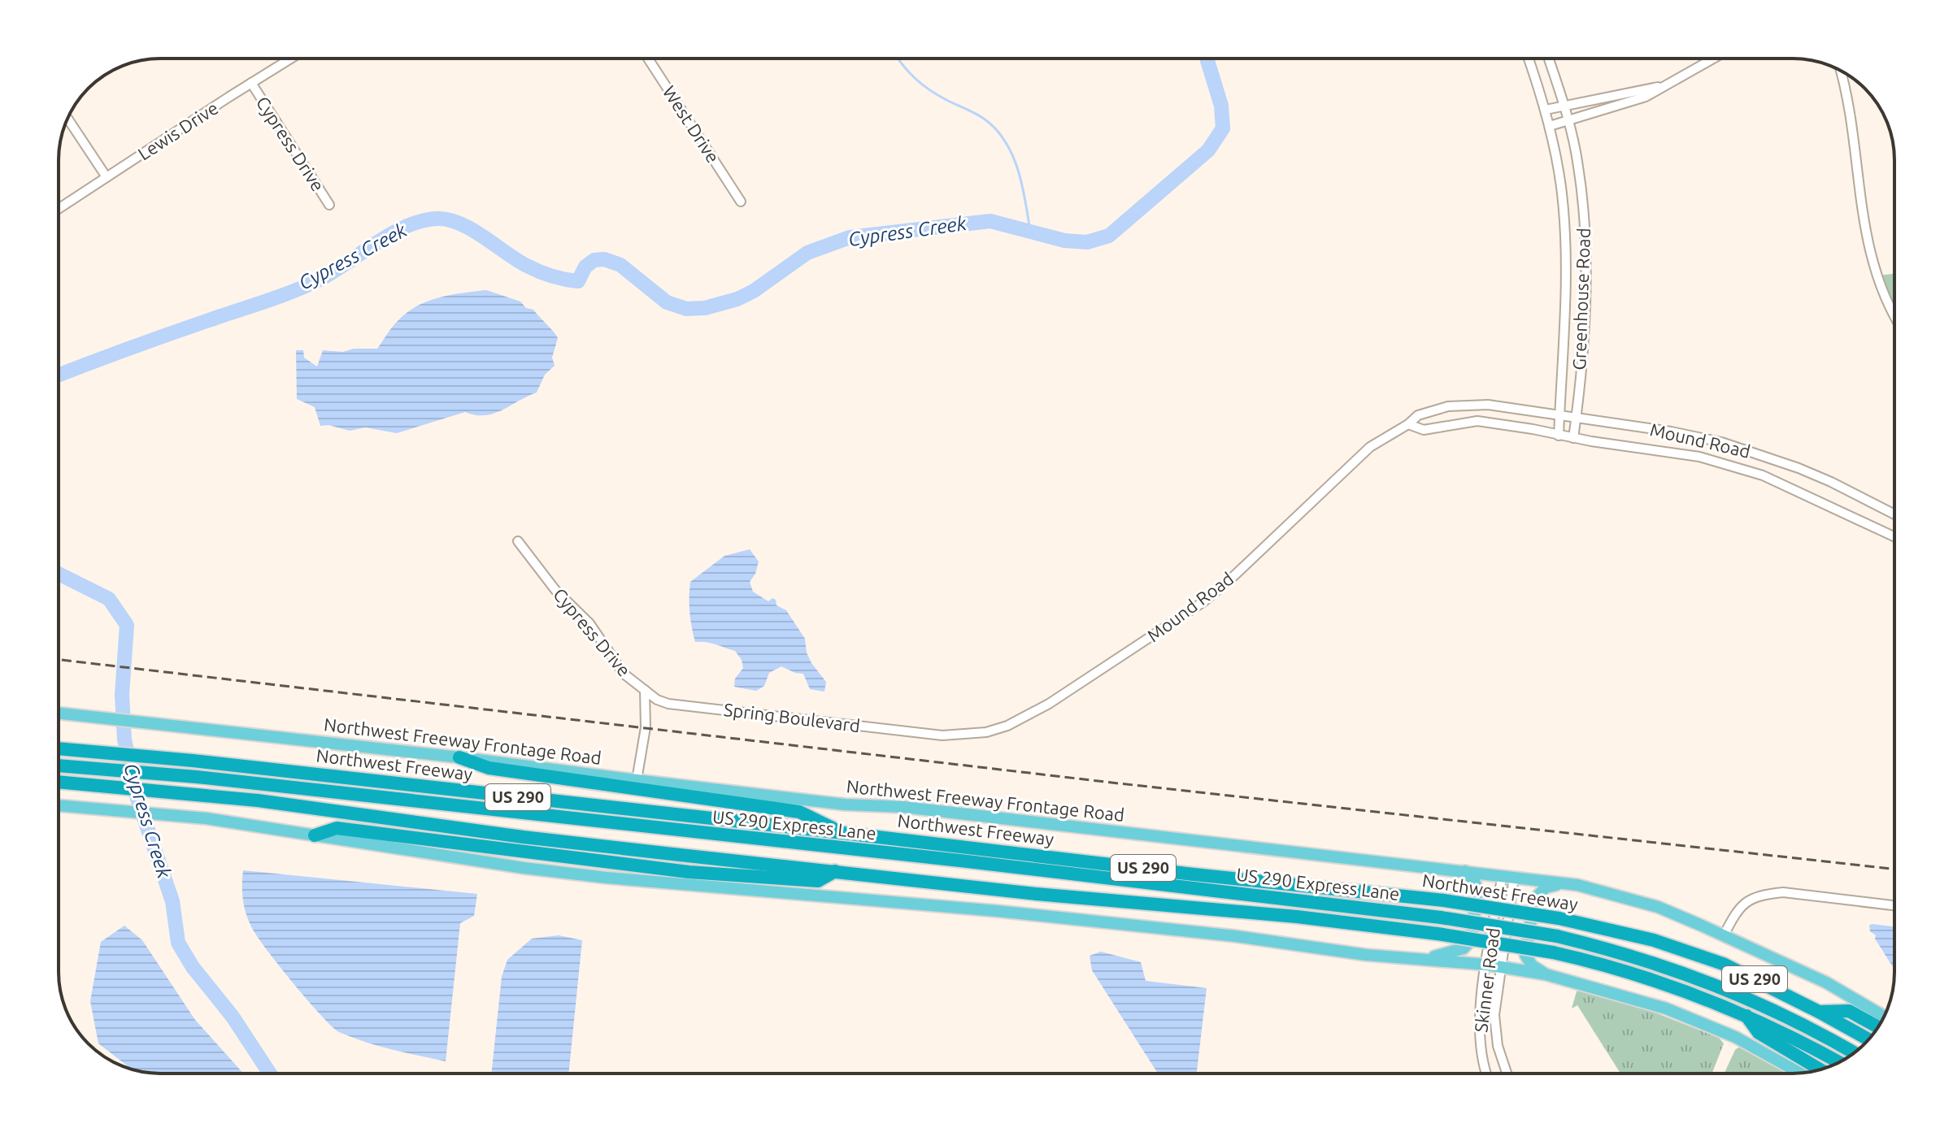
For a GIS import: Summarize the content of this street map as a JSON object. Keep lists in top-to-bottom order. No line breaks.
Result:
{"streets":{"highway":["Northwest Freeway","US 290","US 290 Express Lane"],"main road":["Northwest Freeway Frontage Road"],"street":["West Drive","Lewis Drive","Cypress Drive","Greenhouse Road","Mound Road","Spring Boulevard","Skinner Road"]},"crossings":[["Lewis Drive","Cypress Drive"],["Cypress Drive","Spring Boulevard"],["Greenhouse Road","Mound Road"],["Mound Road","Spring Boulevard"],["Northwest Freeway Frontage Road","Skinner Road"]],"water":["Cypress Creek"]}
